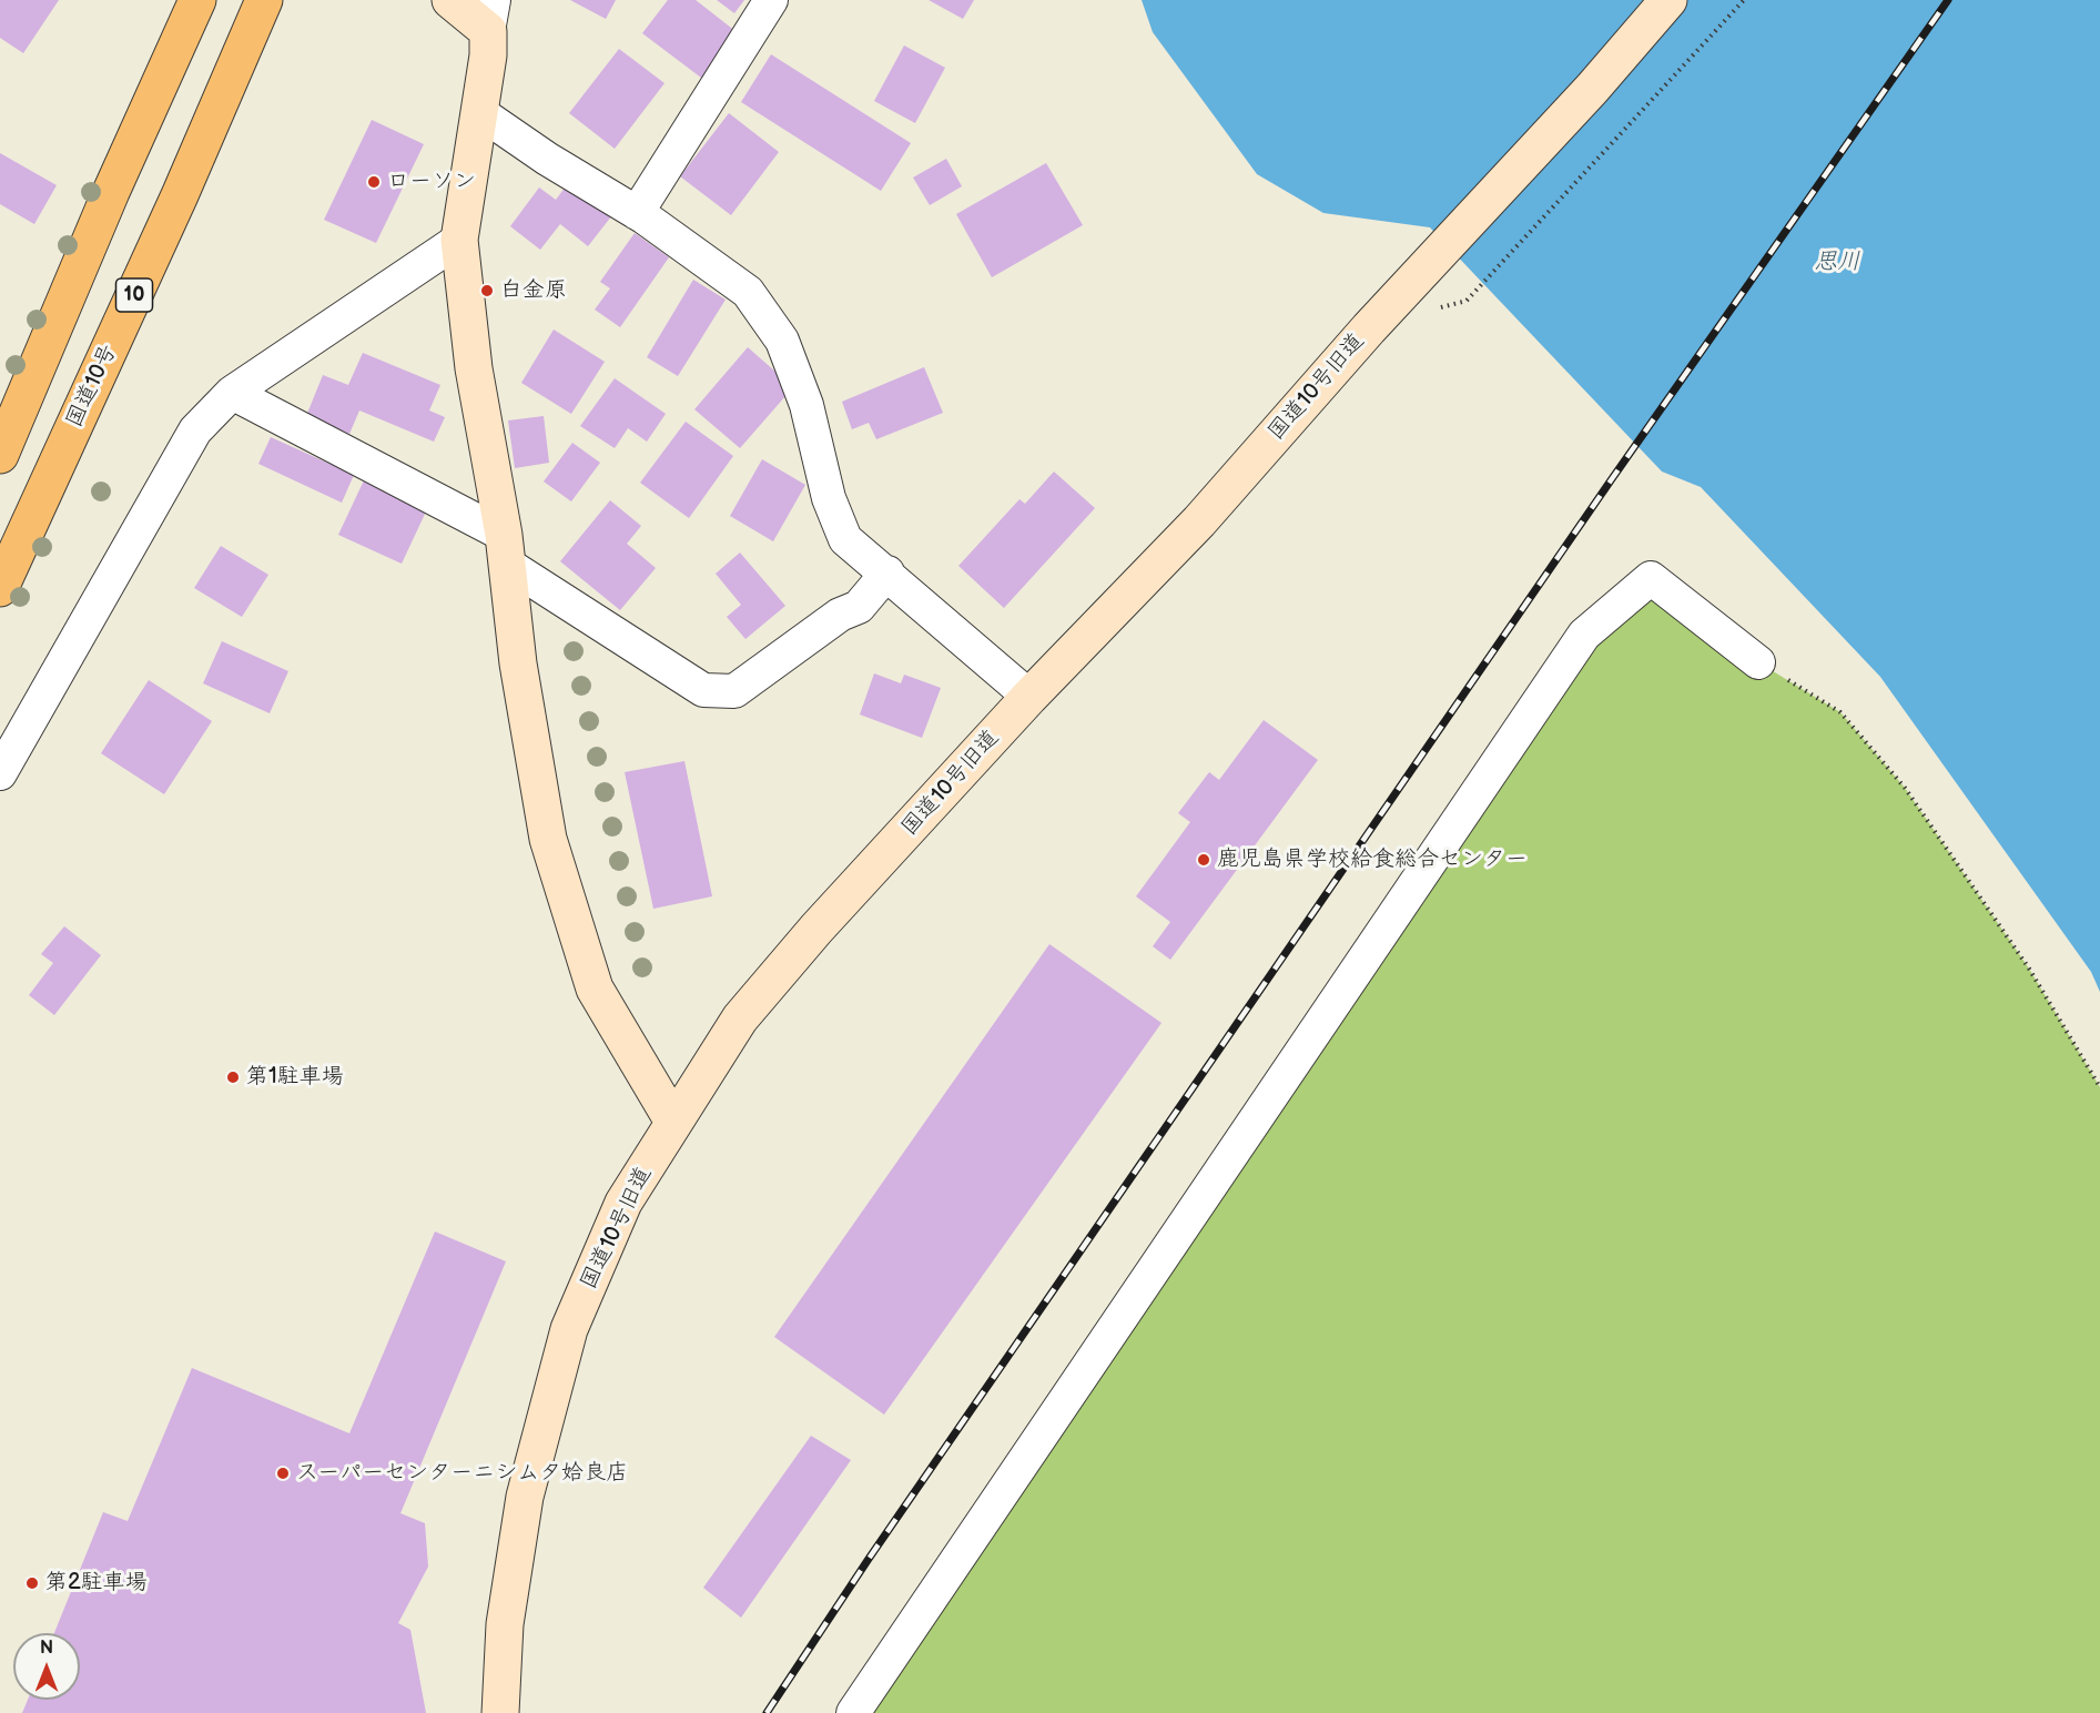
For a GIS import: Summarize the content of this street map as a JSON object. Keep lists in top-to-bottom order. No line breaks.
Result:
{"streets":{"highway":["10","国道10号"],"street":["国道10号旧道"]},"water":["思川"],"places":["ローソン","白金原","鹿児島県学校給食総合センター","第1駐車場","スーパーセンターニシムタ姶良店","第2駐車場"],"north":"top"}
